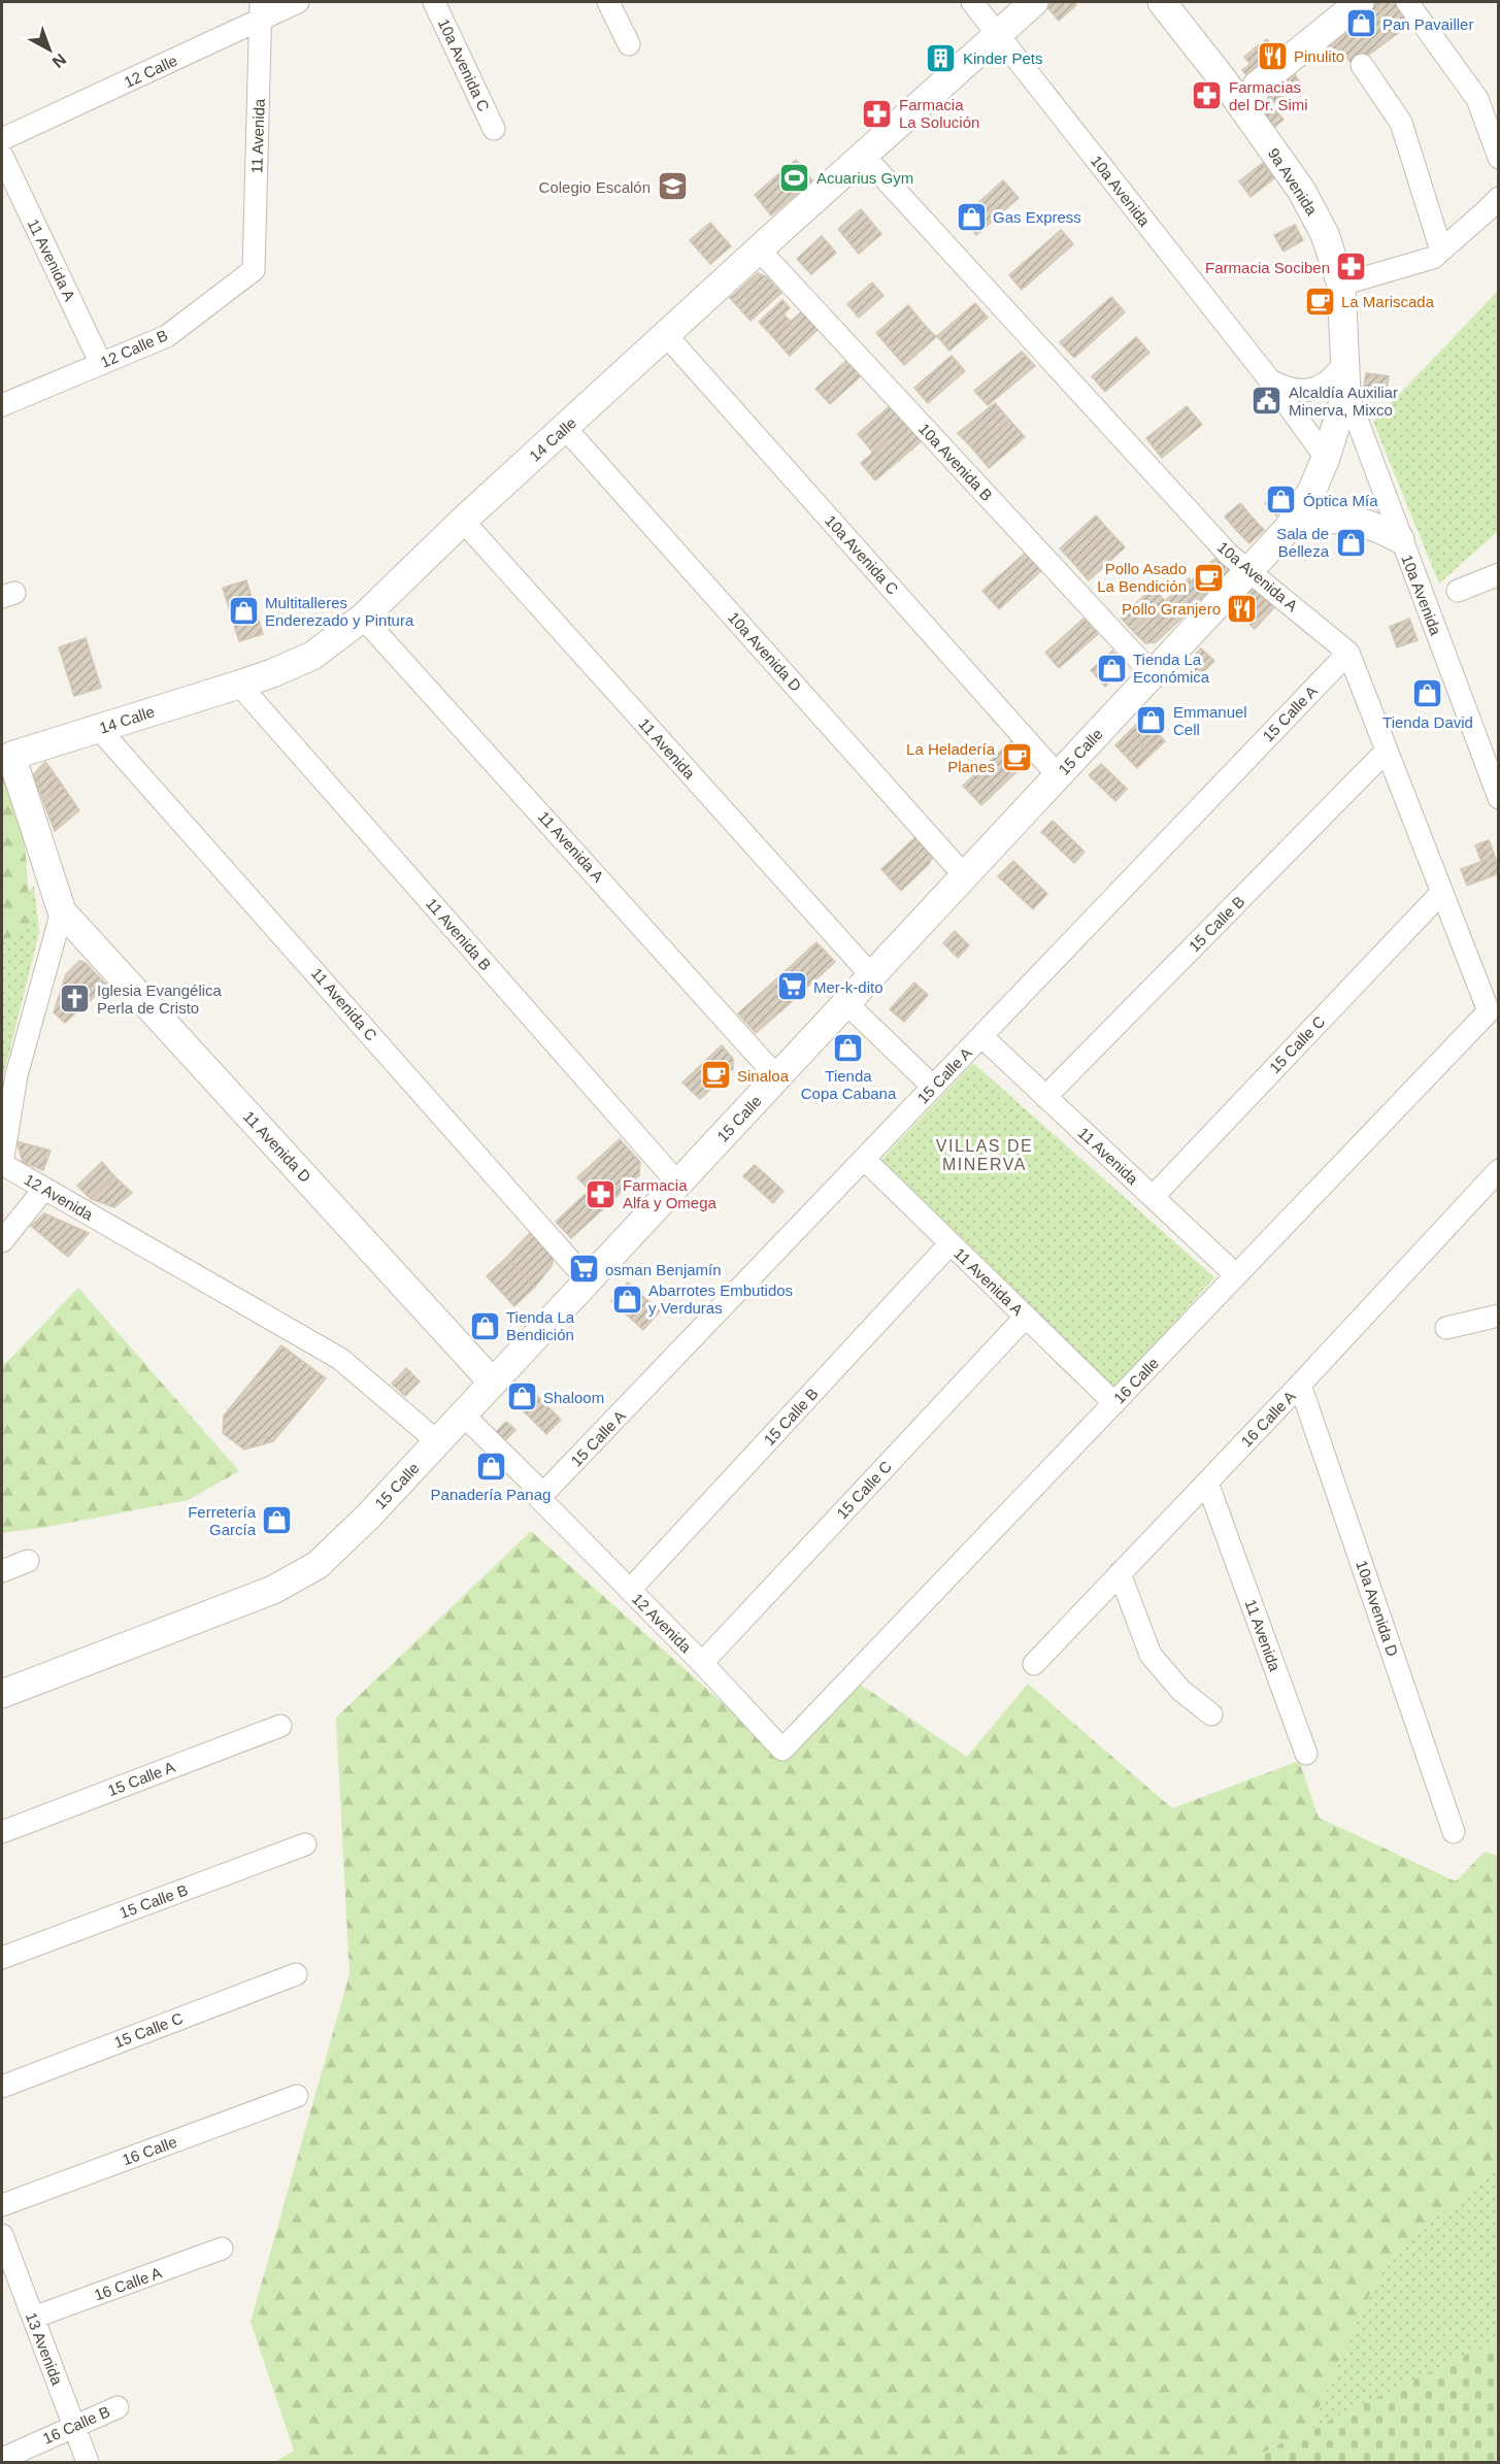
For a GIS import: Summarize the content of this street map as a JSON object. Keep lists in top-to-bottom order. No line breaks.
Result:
{"streets":{"street":["10a Avenida C","12 Calle","11 Avenida","9a Avenida","10a Avenida","11 Avenida A","12 Calle B","14 Calle","10a Avenida B","10a Avenida A","10a Avenida D","15 Calle A","15 Calle","15 Calle B","11 Avenida B","11 Avenida C","15 Calle C","11 Avenida D","12 Avenida","16 Calle","16 Calle A","13 Avenida","16 Calle B"]},"crossings":[["10a Avenida C","14 Calle"],["10a Avenida C","15 Calle"],["12 Calle","11 Avenida"],["11 Avenida","12 Calle B"],["11 Avenida","14 Calle"],["11 Avenida","15 Calle A"],["11 Avenida","15 Calle"],["11 Avenida","15 Calle B"],["11 Avenida","15 Calle C"],["11 Avenida","16 Calle"],["11 Avenida","16 Calle A"],["9a Avenida","10a Avenida"],["9a Avenida","15 Calle"],["10a Avenida","14 Calle"],["10a Avenida","15 Calle"],["11 Avenida A","12 Calle B"],["11 Avenida A","14 Calle"],["11 Avenida A","15 Calle A"],["11 Avenida A","15 Calle"],["11 Avenida A","15 Calle B"],["11 Avenida A","15 Calle C"],["11 Avenida A","16 Calle"],["14 Calle","10a Avenida B"],["14 Calle","10a Avenida A"],["14 Calle","10a Avenida D"],["14 Calle","11 Avenida B"],["14 Calle","11 Avenida C"],["10a Avenida B","15 Calle"],["10a Avenida A","15 Calle A"],["10a Avenida A","15 Calle"],["10a Avenida A","15 Calle B"],["10a Avenida A","15 Calle C"],["10a Avenida A","16 Calle"],["10a Avenida D","15 Calle"],["10a Avenida D","16 Calle A"],["15 Calle A","12 Avenida"],["15 Calle","11 Avenida B"],["15 Calle","11 Avenida C"],["15 Calle","11 Avenida D"],["15 Calle","12 Avenida"],["15 Calle B","12 Avenida"],["15 Calle C","12 Avenida"],["11 Avenida D","12 Avenida"],["12 Avenida","16 Calle"],["16 Calle A","13 Avenida"],["13 Avenida","16 Calle B"]],"districts":["VILLAS DE MINERVA"],"places":{"shop":["Pan Pavailler","Gas Express","Óptica Mía","Sala de Belleza","Multitalleres Enderezado y Pintura","Tienda La Económica","Tienda David","Emmanuel Cell","Tienda Copa Cabana","Abarrotes Embutidos y Verduras","Tienda La Bendición","Shaloom","Panadería Panag","Ferretería García"],"restaurant":["Pinulito","Pollo Granjero"],"building":["Kinder Pets"],"pharmacy":["Farmacias del Dr. Simi","Farmacia La Solución","Farmacia Sociben","Farmacia Alfa y Omega"],"sports":["Acuarius Gym"],"school or university":["Colegio Escalón"],"cafe":["La Mariscada","Pollo Asado La Bendición","La Heladería Planes","Sinaloa"],"public building":["Alcaldía Auxiliar Minerva, Mixco"],"supermarket":["Mer-k-dito","osman Benjamín"],"church":["Iglesia Evangélica Perla de Cristo"]},"north":"bottom right"}
